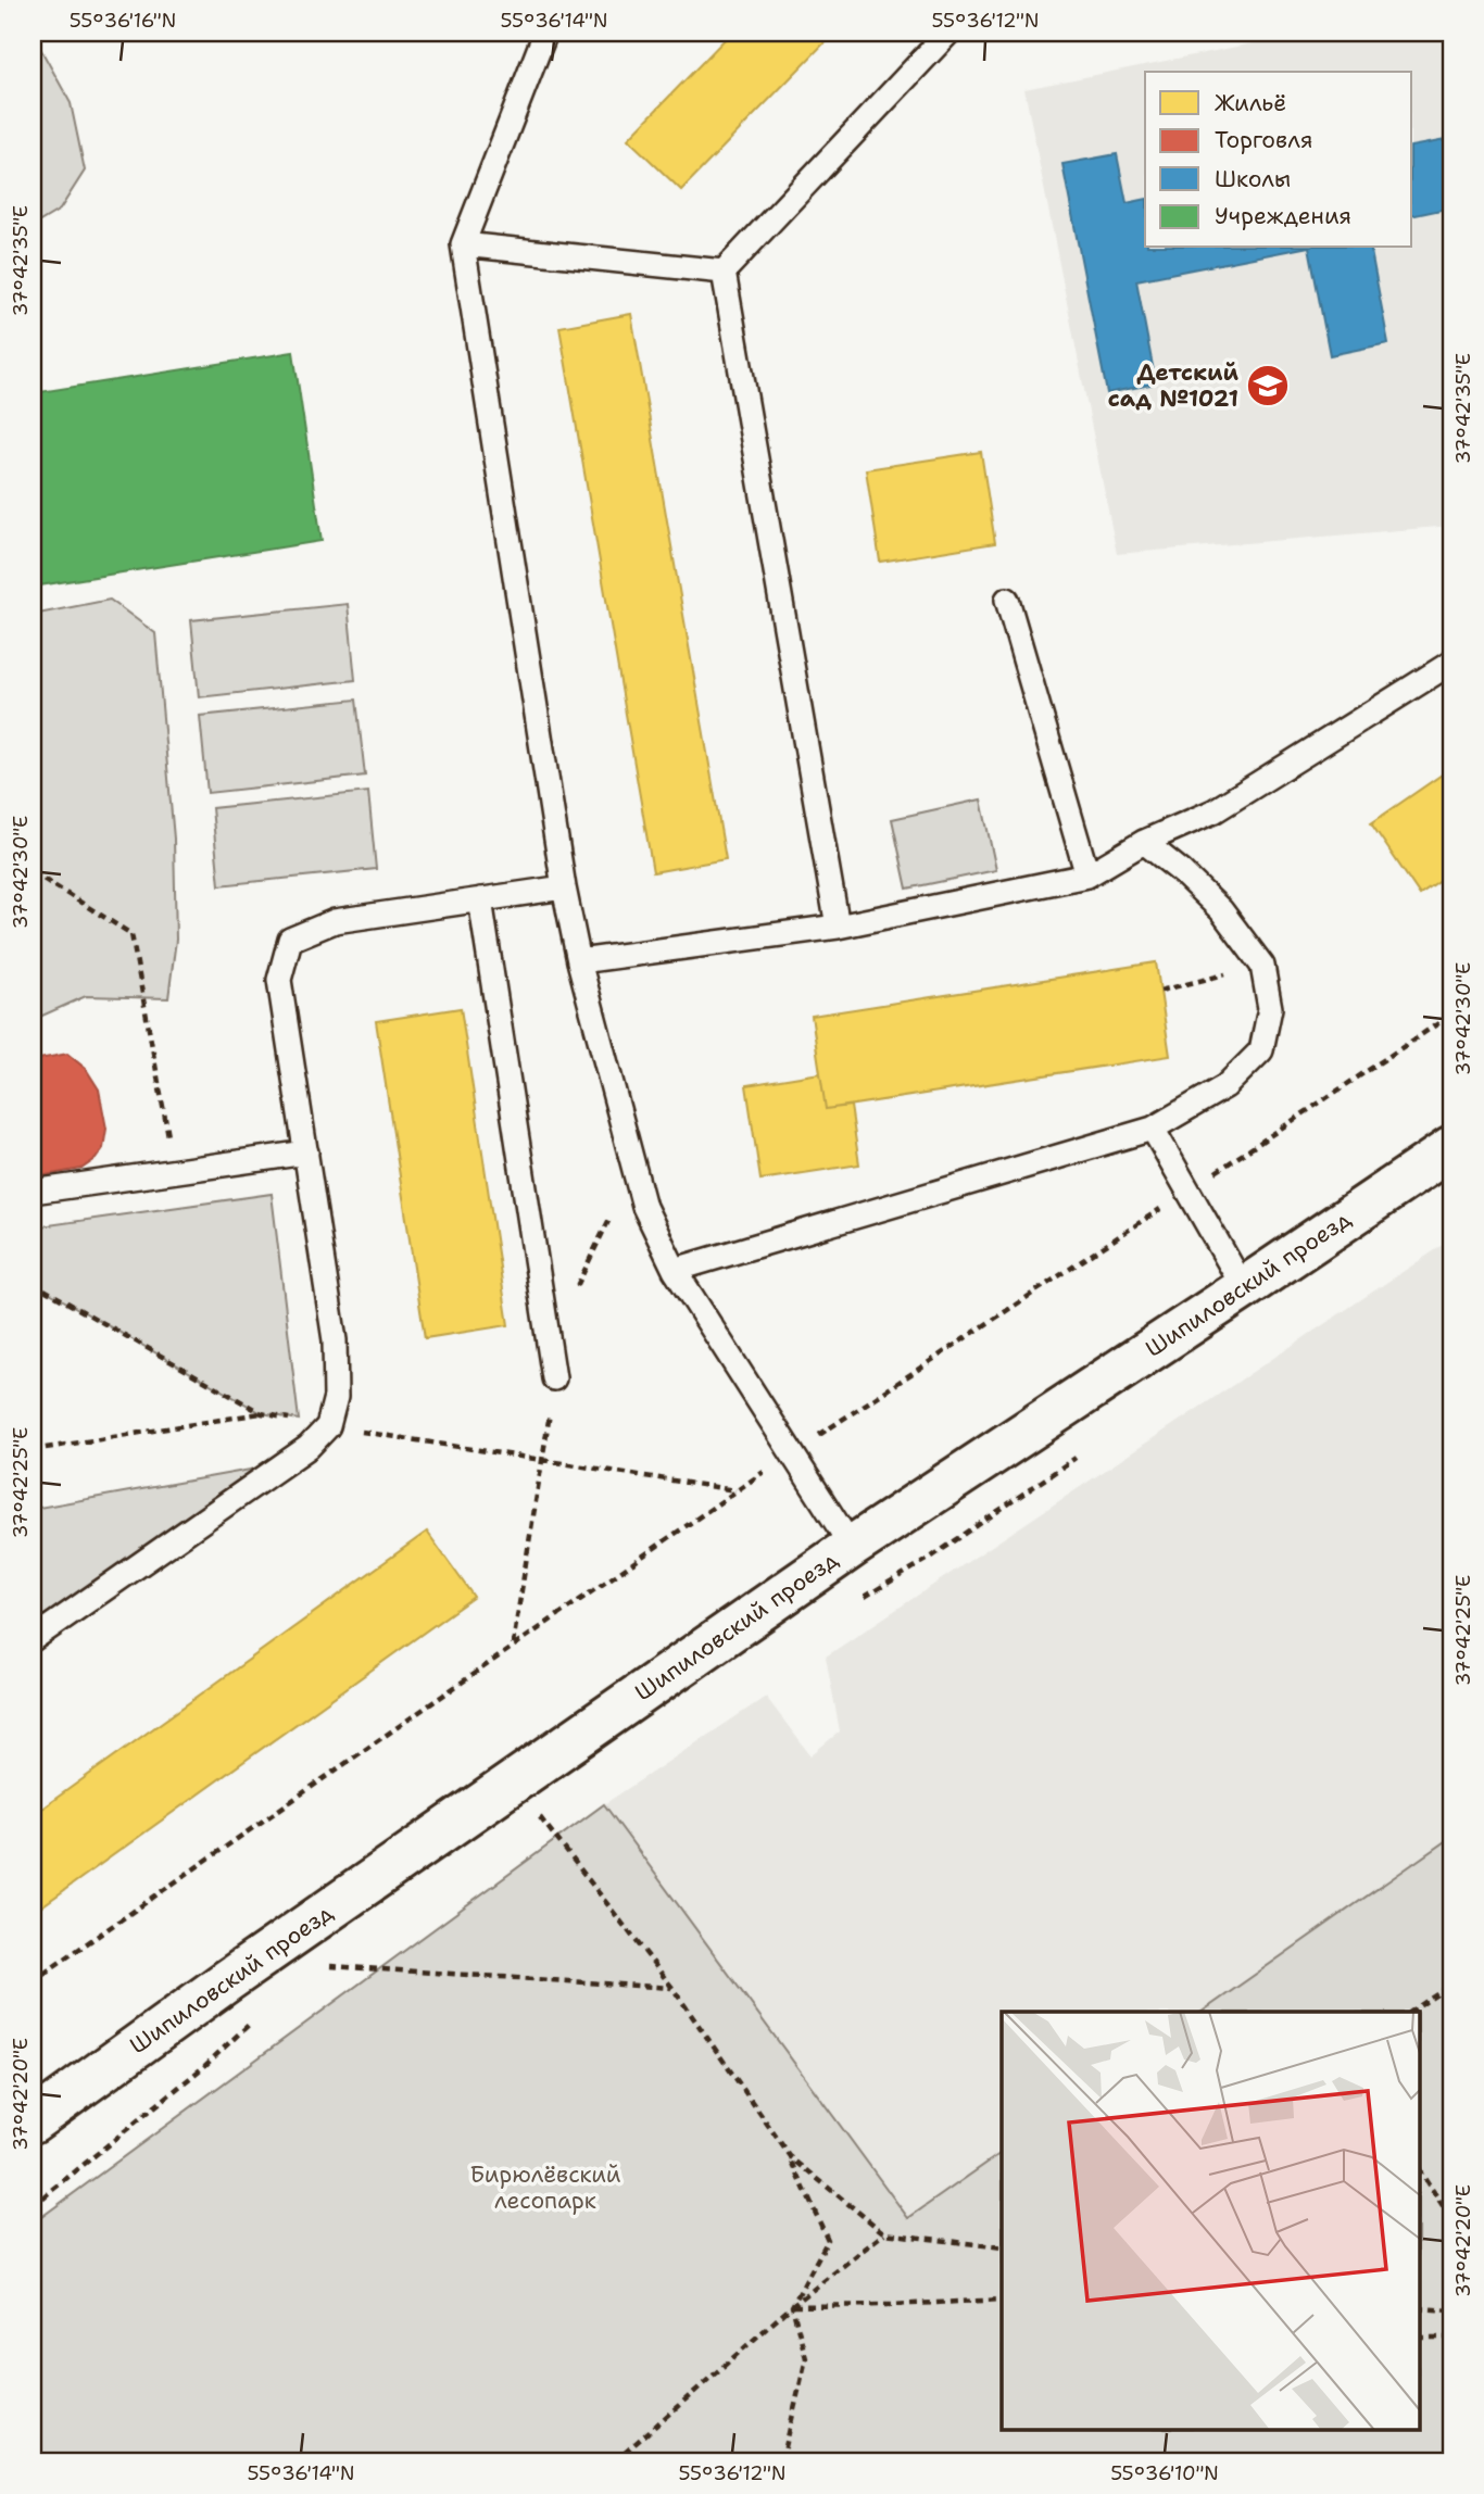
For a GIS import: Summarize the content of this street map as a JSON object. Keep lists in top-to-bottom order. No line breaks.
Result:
{"streets":{"main road":["Шипиловский проезд"]},"parks":["Бирюлёвский лесопарк"],"places":{"school or university":["Детский сад №1021"]},"legend":["Жильё","Торговля","Школы","Учреждения"],"coordinates":["55°36'16\"N","55°36'14\"N","55°36'12\"N","37°42'35\"E","37°42'30\"E","37°42'25\"E","37°42'20\"E","55°36'10\"N"]}
